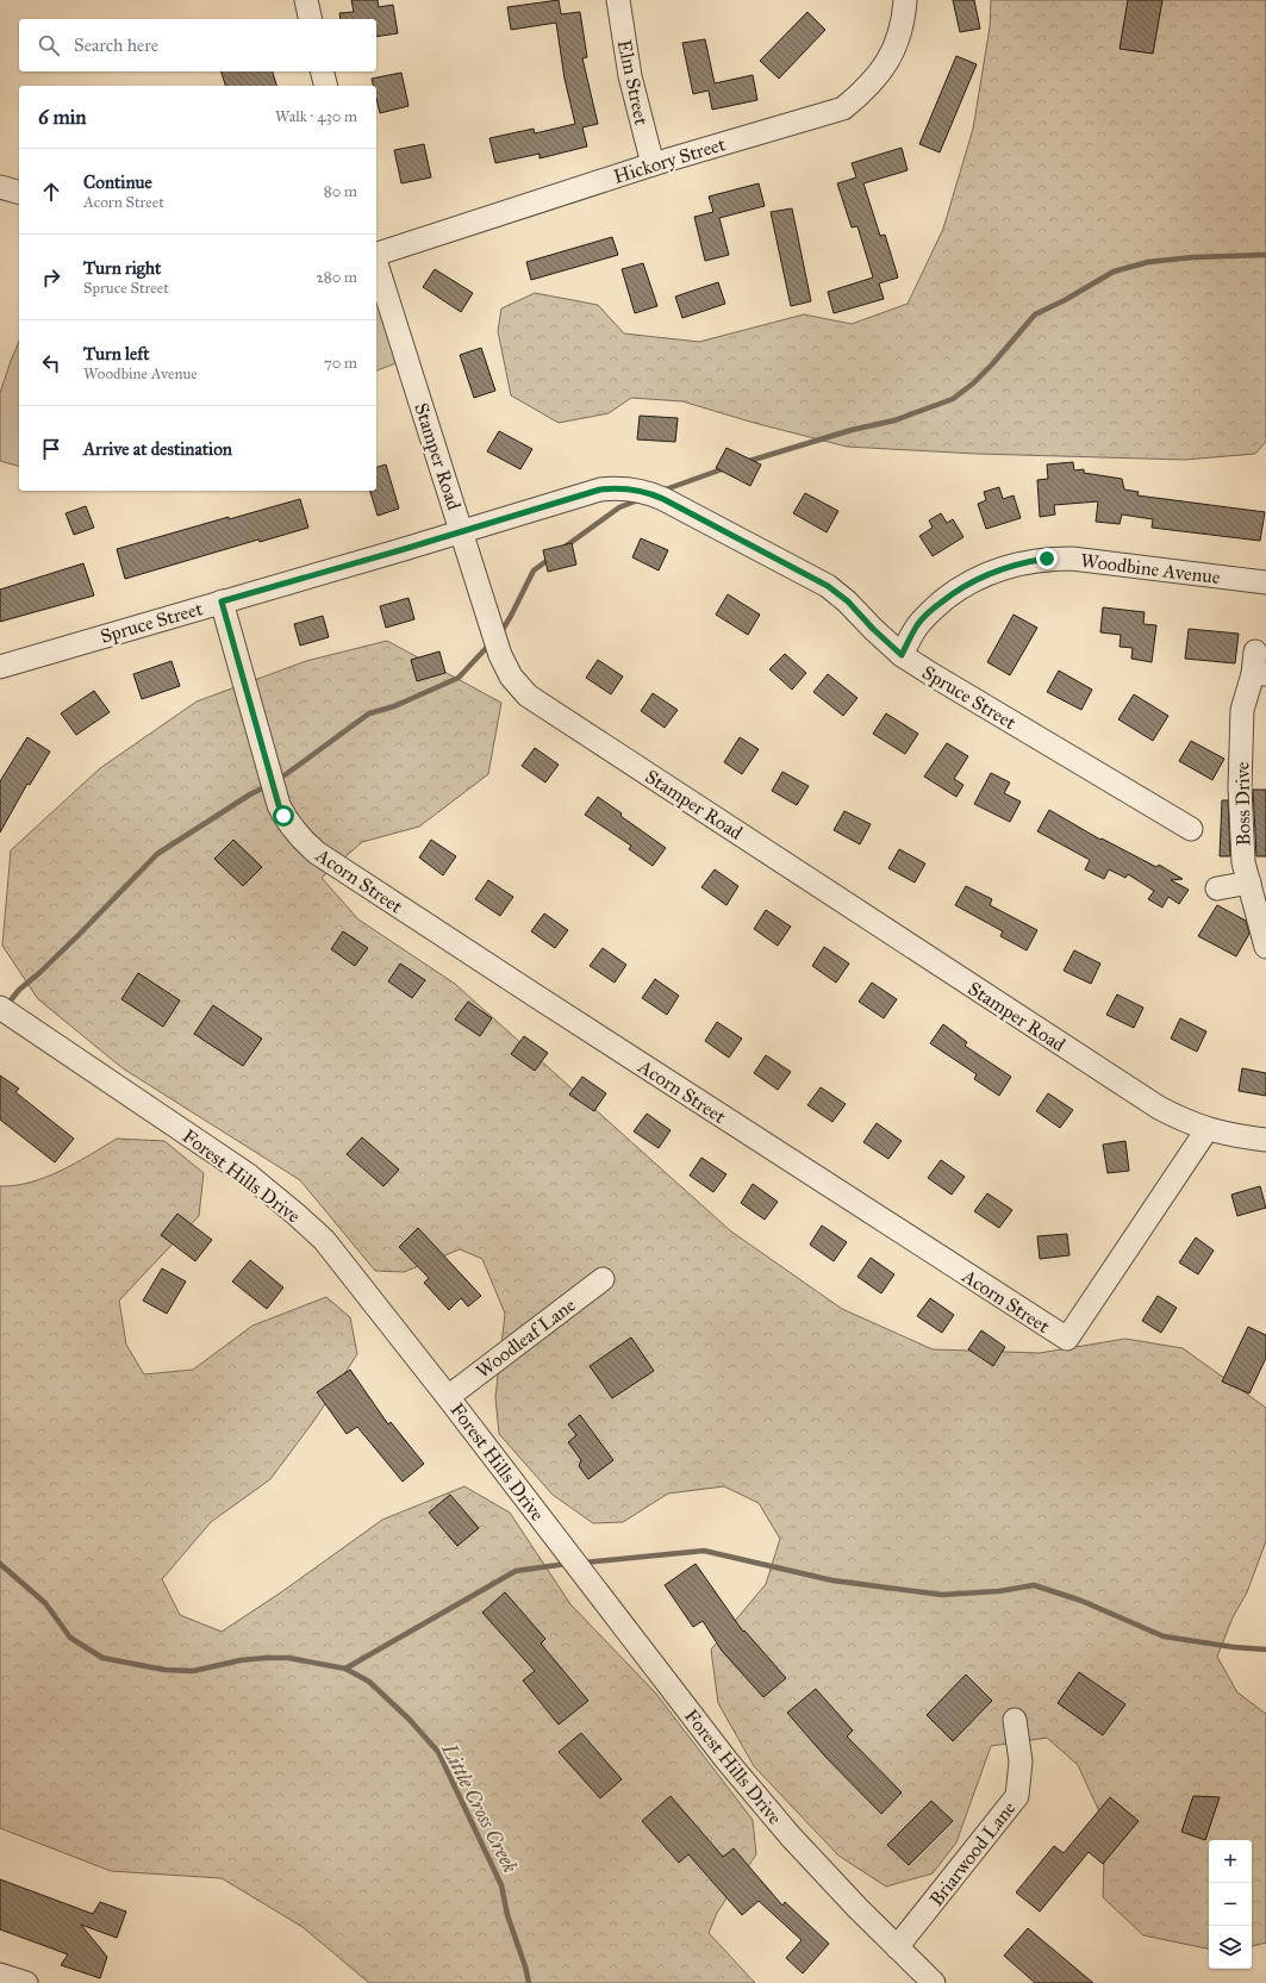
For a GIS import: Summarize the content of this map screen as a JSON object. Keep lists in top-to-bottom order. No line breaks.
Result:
{"streets":{"street":["Elm Street","Hickory Street","Stamper Road","Woodbine Avenue","Spruce Street","Boss Drive","Acorn Street","Forest Hills Drive","Woodleaf Lane","Briarwood Lane"]},"crossings":[["Elm Street","Hickory Street"],["Stamper Road","Spruce Street"],["Stamper Road","Acorn Street"],["Woodbine Avenue","Spruce Street"],["Spruce Street","Acorn Street"],["Forest Hills Drive","Woodleaf Lane"],["Forest Hills Drive","Briarwood Lane"]],"water":["Little Cross Creek"],"page":{"search":"Search here","heading":["6 min","Walk · 430 m"],"list":[["Continue","Acorn Street","80 m"],["Turn right","Spruce Street","280 m"],["Turn left","Woodbine Avenue","70 m"],"Arrive at destination"],"map_buttons":["+","−"]}}
